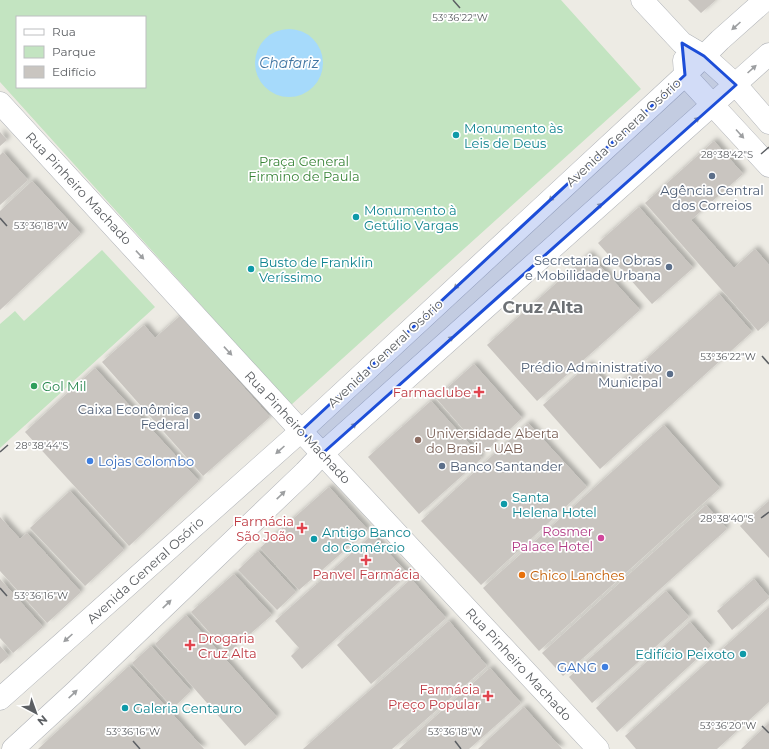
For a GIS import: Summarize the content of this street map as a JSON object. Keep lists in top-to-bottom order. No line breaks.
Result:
{"streets":{"main road":["Avenida General Osório","Rua Pinheiro Machado"]},"crossings":[["Avenida General Osório","Rua Pinheiro Machado"]],"one_way":["Rua Pinheiro Machado"],"districts":["Cruz Alta"],"water":["Chafariz"],"parks":["Praça General Firmino de Paula"],"places":{"other":["Monumento às Leis de Deus","Agência Central dos Correios","Monumento à Getúlio Vargas","Secretaria de Obras e Mobilidade Urbana","Busto de Franklin Veríssimo","Prédio Administrativo Municipal","Gol Mil","Caixa Econômica Federal","Universidade Aberta do Brasil - UAB","Lojas Colombo","Banco Santander","Santa Helena Hotel","Rosmer Palace Hotel","Antigo Banco do Comércio","Chico Lanches","Edifício Peixoto","GANG","Galeria Centauro"],"health":["Farmaclube","Farmácia São João","Panvel Farmácia","Drogaria Cruz Alta","Farmácia Preço Popular"]},"legend":["Rua","Parque","Edifício"],"north":"bottom right","coordinates":["53°36'22\"W","28°38'42\"S","53°36'18\"W","28°38'44\"S","28°38'40\"S","53°36'16\"W","53°36'20\"W"]}
